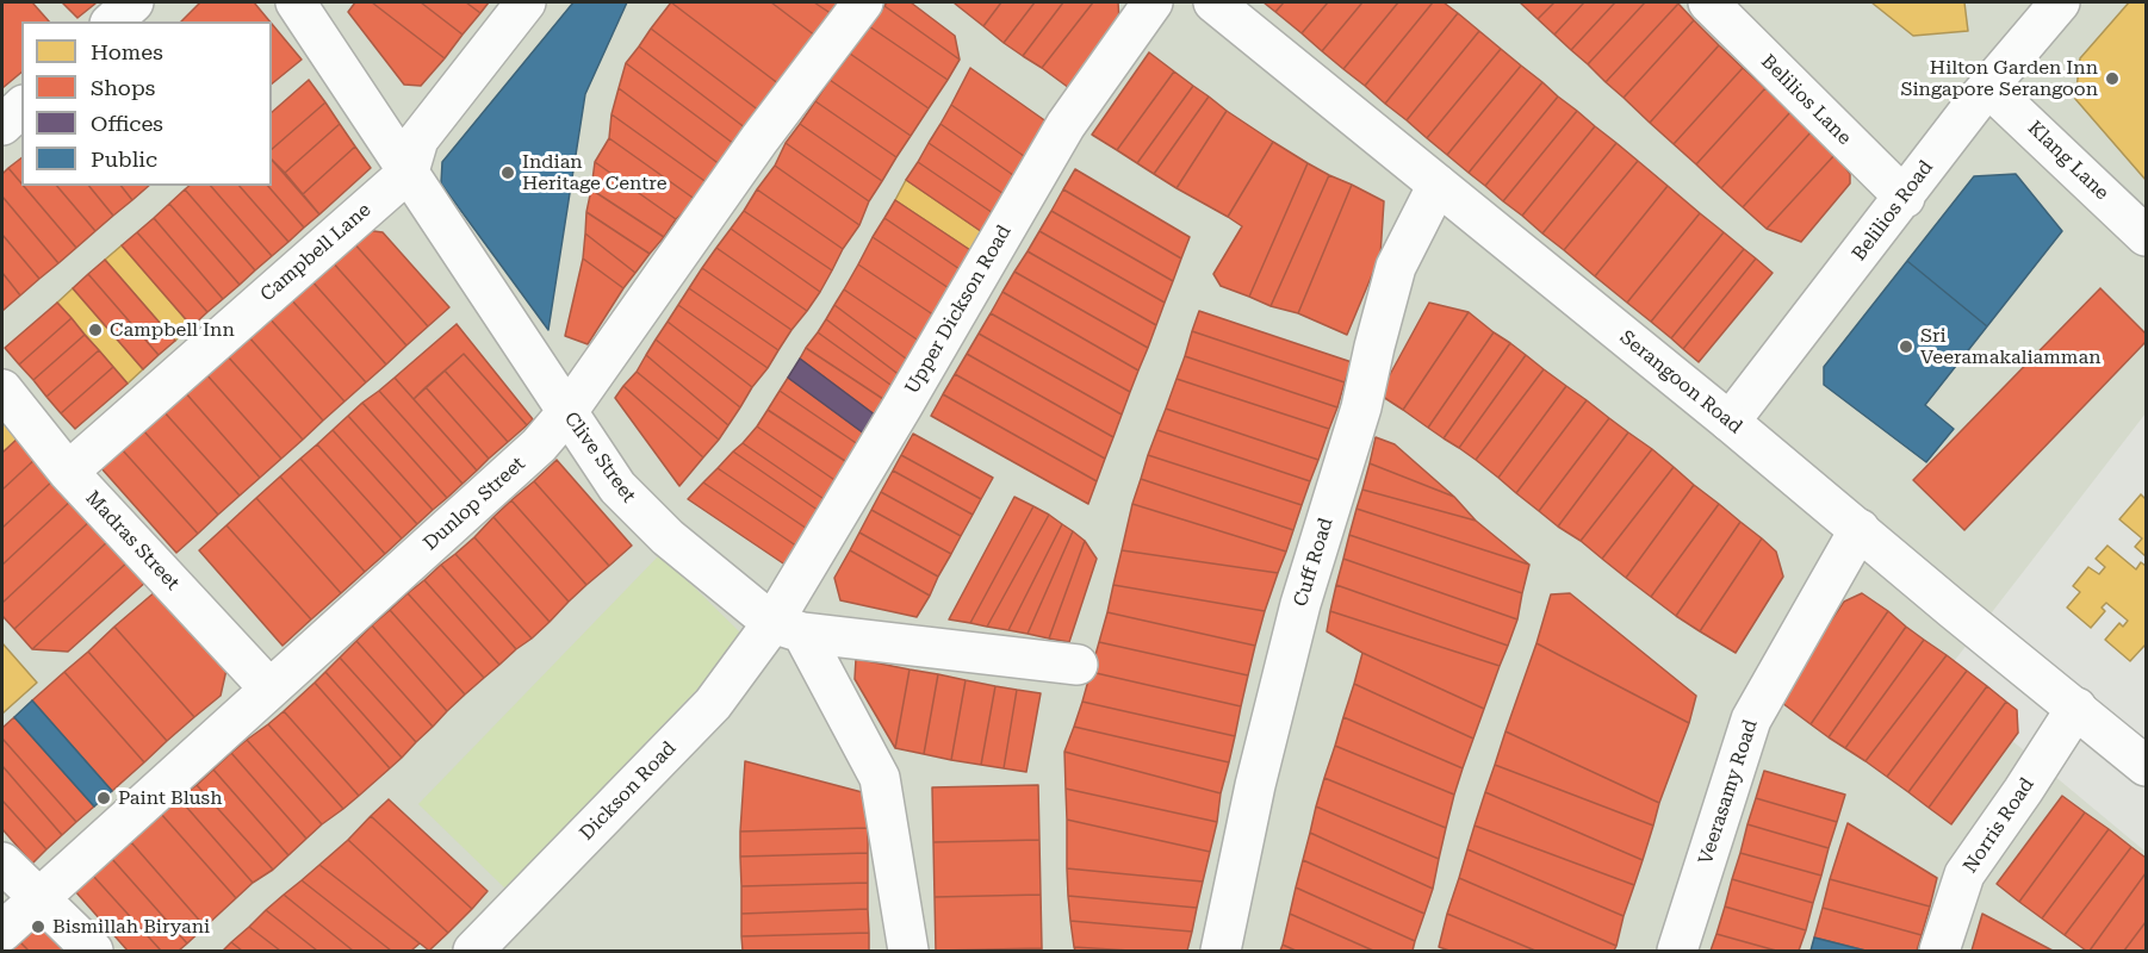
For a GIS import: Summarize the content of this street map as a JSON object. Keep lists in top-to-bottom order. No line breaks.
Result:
{"streets":{"street":["Belilios Lane","Klang Lane","Belilios Road","Campbell Lane","Upper Dickson Road","Serangoon Road","Clive Street","Dunlop Street","Madras Street","Cuff Road","Dickson Road","Veerasamy Road","Norris Road"]},"crossings":[["Belilios Lane","Belilios Road"],["Klang Lane","Belilios Road"],["Belilios Road","Serangoon Road"],["Campbell Lane","Clive Street"],["Campbell Lane","Madras Street"],["Upper Dickson Road","Clive Street"],["Upper Dickson Road","Dickson Road"],["Serangoon Road","Cuff Road"],["Serangoon Road","Veerasamy Road"],["Serangoon Road","Norris Road"],["Clive Street","Dunlop Street"],["Clive Street","Dickson Road"],["Dunlop Street","Madras Street"]],"places":["Hilton Garden Inn Singapore Serangoon","Indian Heritage Centre","Campbell Inn","Sri Veeramakaliamman","Paint Blush","Bismillah Biryani"],"legend":["Homes","Shops","Offices","Public"]}
